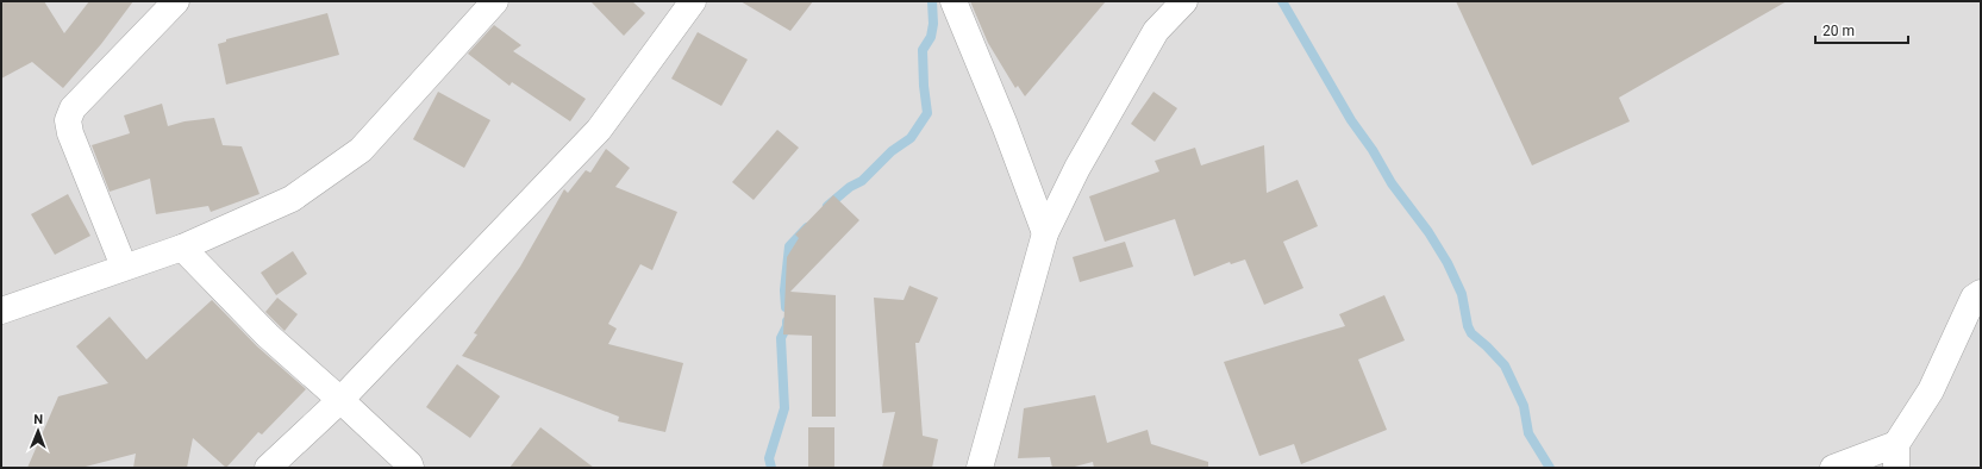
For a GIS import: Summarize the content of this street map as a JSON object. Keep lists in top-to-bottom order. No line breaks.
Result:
{"scale_bar":"20 m","north":"top"}
